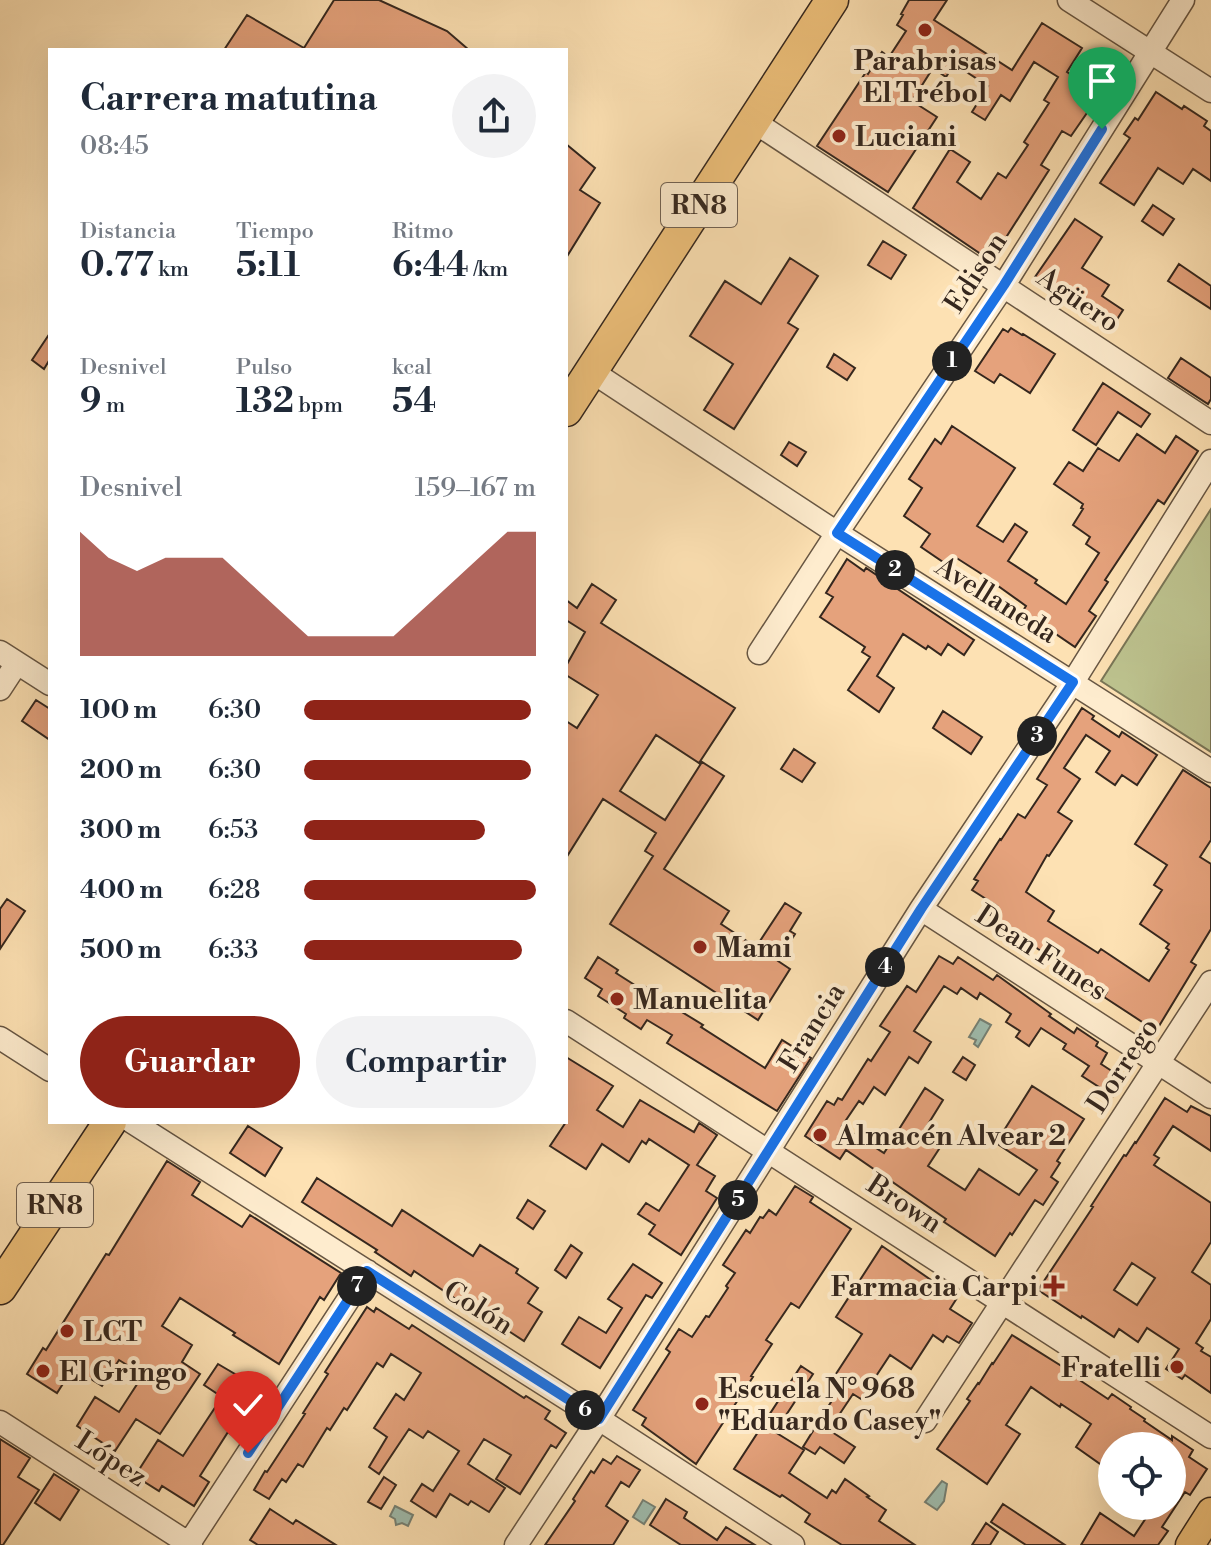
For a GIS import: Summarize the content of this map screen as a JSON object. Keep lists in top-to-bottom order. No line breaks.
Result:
{"streets":{"highway":["RN8"],"street":["Edison","Agüero","Avellaneda","Dean Funes","Francia","Dorrego","Brown","Colón","López"]},"crossings":[["RN8","Agüero"],["RN8","Avellaneda"],["Edison","Agüero"],["Edison","Avellaneda"],["Avellaneda","Francia"],["Dean Funes","Francia"],["Dean Funes","Dorrego"],["Francia","Brown"],["Francia","Colón"],["Dorrego","Brown"]],"places":{"other":["Parabrisas El Trébol","Luciani","Mami","Manuelita","Almacén Alvear 2","LCT","Fratelli","El Gringo","Escuela N° 968 \"Eduardo Casey\""],"health":["Farmacia Carpi"]},"page":{"heading":["Carrera matutina","08:45"],"stats":[["Distancia","0.77 km"],["Tiempo","5:11"],["Ritmo","6:44 /km"],["Desnivel","9 m"],["Pulso","132 bpm"],["kcal","54"]],"pins":["1","2","3","4","5","7","6"],"chart":["Desnivel","159–167 m"],"list":[{"name":"100 m","note":"6:30"},{"name":"200 m","note":"6:30"},{"name":"300 m","note":"6:53"},{"name":"400 m","note":"6:28"},{"name":"500 m","note":"6:33"}],"buttons":["Guardar","Compartir"]}}
